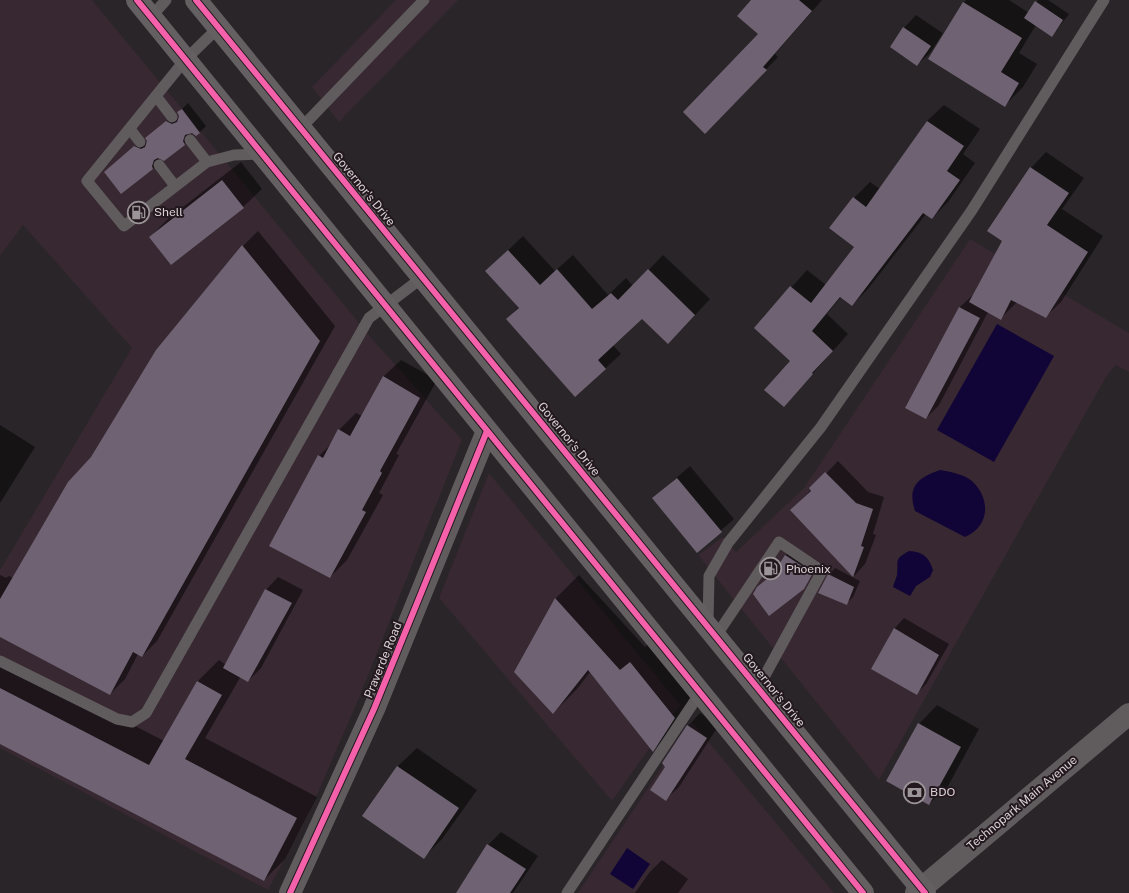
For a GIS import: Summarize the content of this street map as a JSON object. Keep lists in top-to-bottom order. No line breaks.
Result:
{"streets":{"highway":["Governor's Drive"],"street":["Praverde Road","Technopark Main Avenue"]},"crossings":[["Governor's Drive","Technopark Main Avenue"]],"places":{"fuel station":["Shell","Phoenix"],"bank":["BDO"]}}
